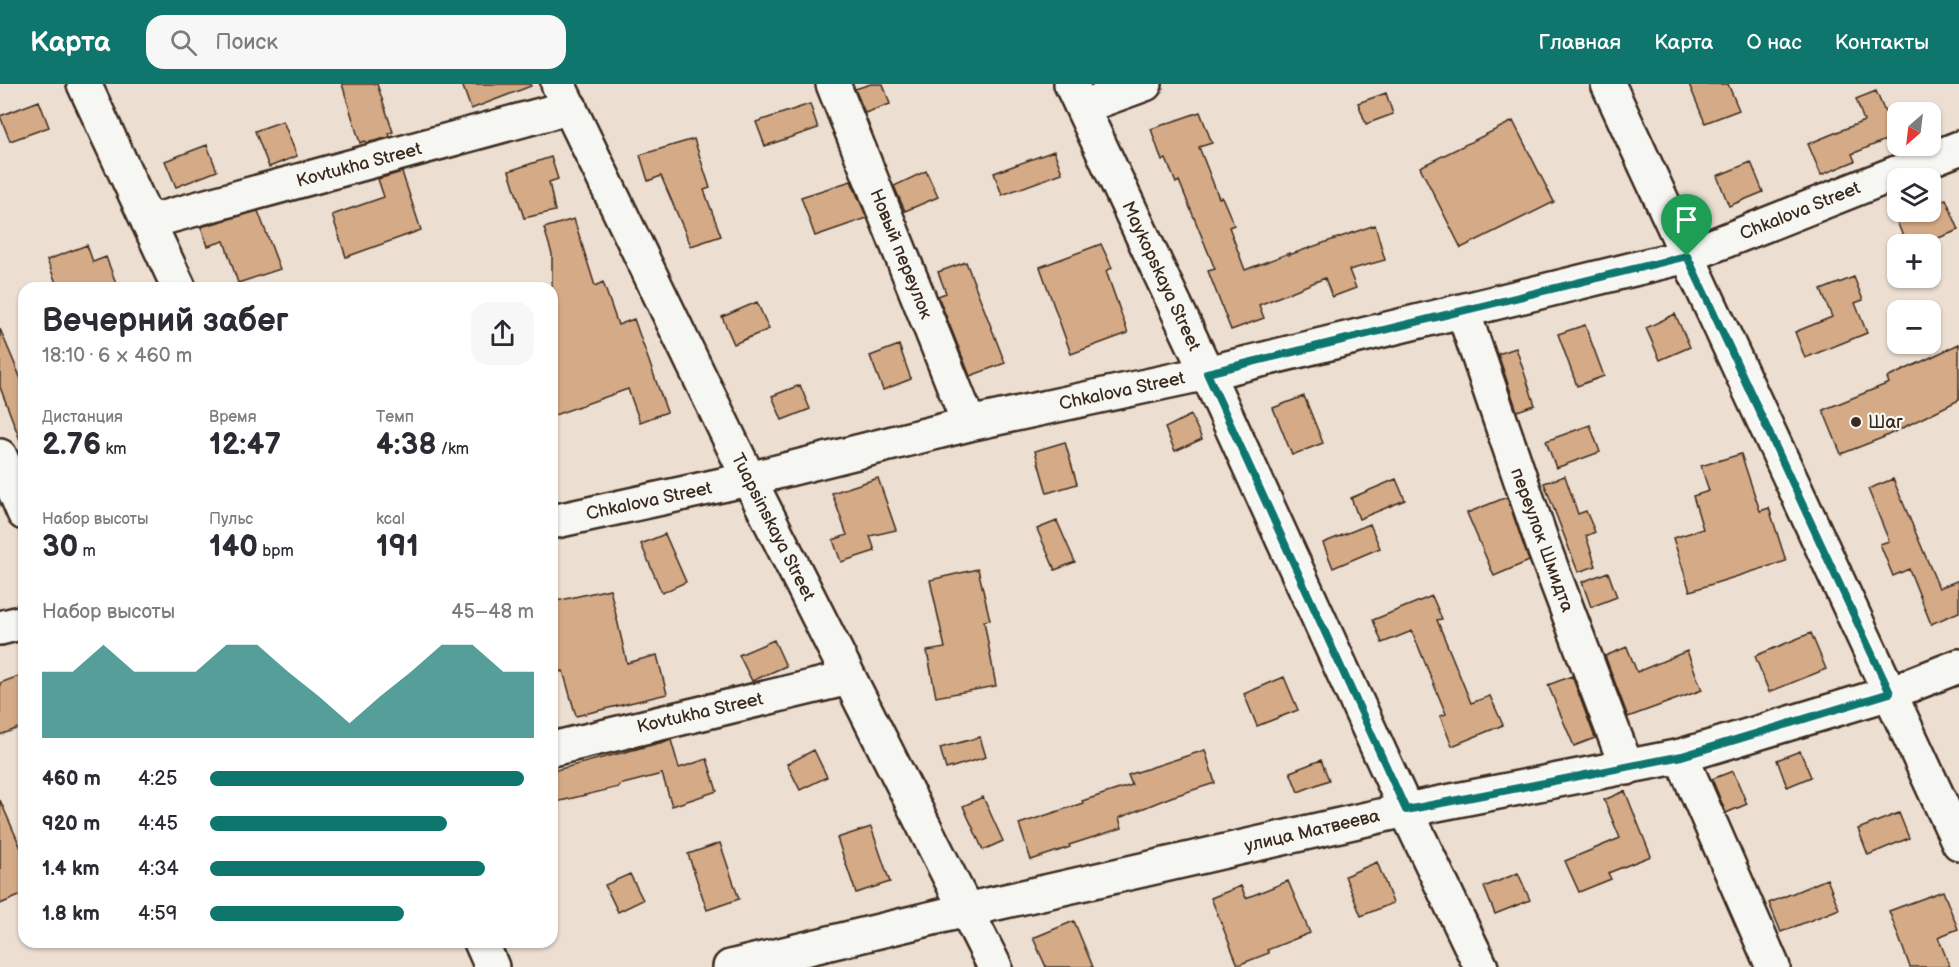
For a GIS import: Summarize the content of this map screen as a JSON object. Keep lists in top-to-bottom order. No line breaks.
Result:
{"streets":{"street":["Kovtukha Street","Chkalova Street","Новый переулок","Maykopskaya Street","Tuapsinskaya Street","переулок Шмидта","улица Матвеева"]},"crossings":[["Kovtukha Street","Tuapsinskaya Street"],["Chkalova Street","Новый переулок"],["Chkalova Street","Maykopskaya Street"],["Chkalova Street","Tuapsinskaya Street"],["Chkalova Street","переулок Шмидта"],["Maykopskaya Street","улица Матвеева"],["Tuapsinskaya Street","улица Матвеева"],["переулок Шмидта","улица Матвеева"]],"places":["Шаг"],"north":"bottom left","page":{"header":"Карта","search":"Поиск","nav":["Главная","Карта","О нас","Контакты"],"map_buttons":["+","−"],"heading":["Вечерний забег","18:10 · 6 × 460 m"],"stats":[["Дистанция","2.76 km"],["Время","12:47"],["Темп","4:38 /km"],["Набор высоты","30 m"],["Пульс","140 bpm"],["kcal","191"]],"chart":["Набор высоты","45–48 m"],"list":[{"name":"460 m","note":"4:25"},{"name":"920 m","note":"4:45"},{"name":"1.4 km","note":"4:34"},{"name":"1.8 km","note":"4:59"}]}}
